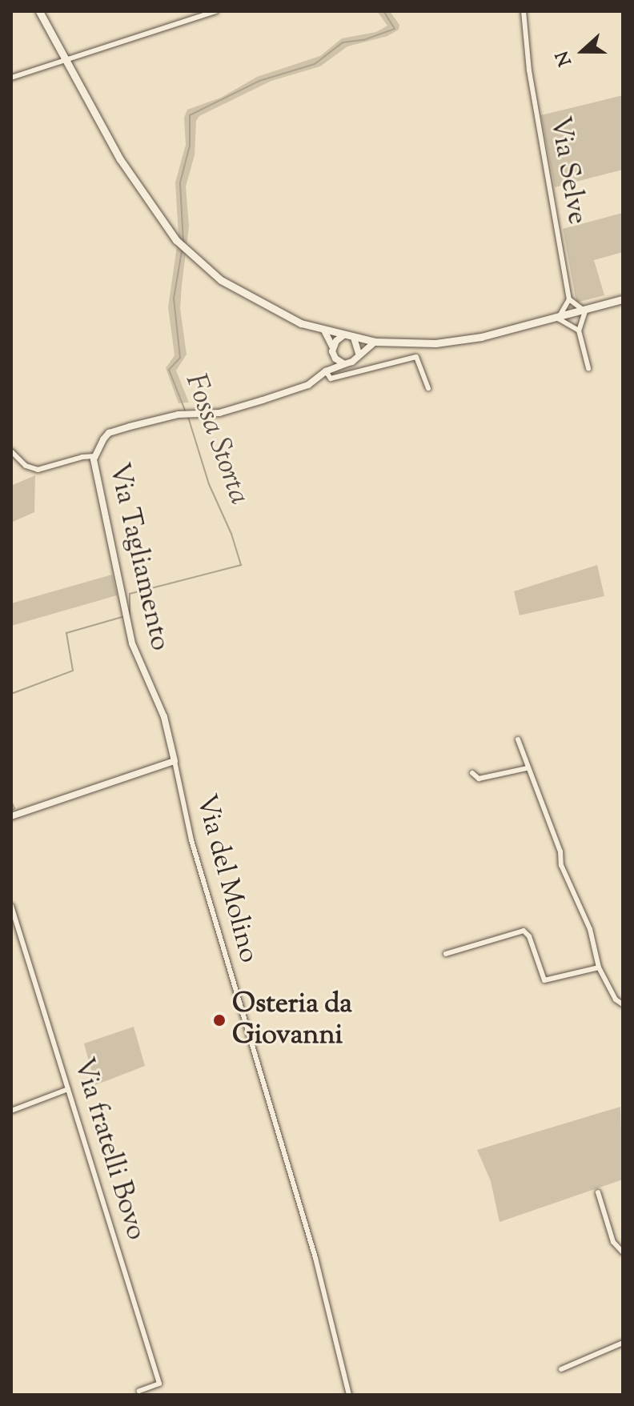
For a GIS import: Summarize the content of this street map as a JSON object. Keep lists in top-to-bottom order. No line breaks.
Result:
{"streets":{"street":["Via Selve","Via Tagliamento","Via del Molino","Via fratelli Bovo"]},"crossings":[["Via Tagliamento","Via del Molino"]],"water":["Fossa Storta"],"places":["Osteria da Giovanni"],"north":"left"}
